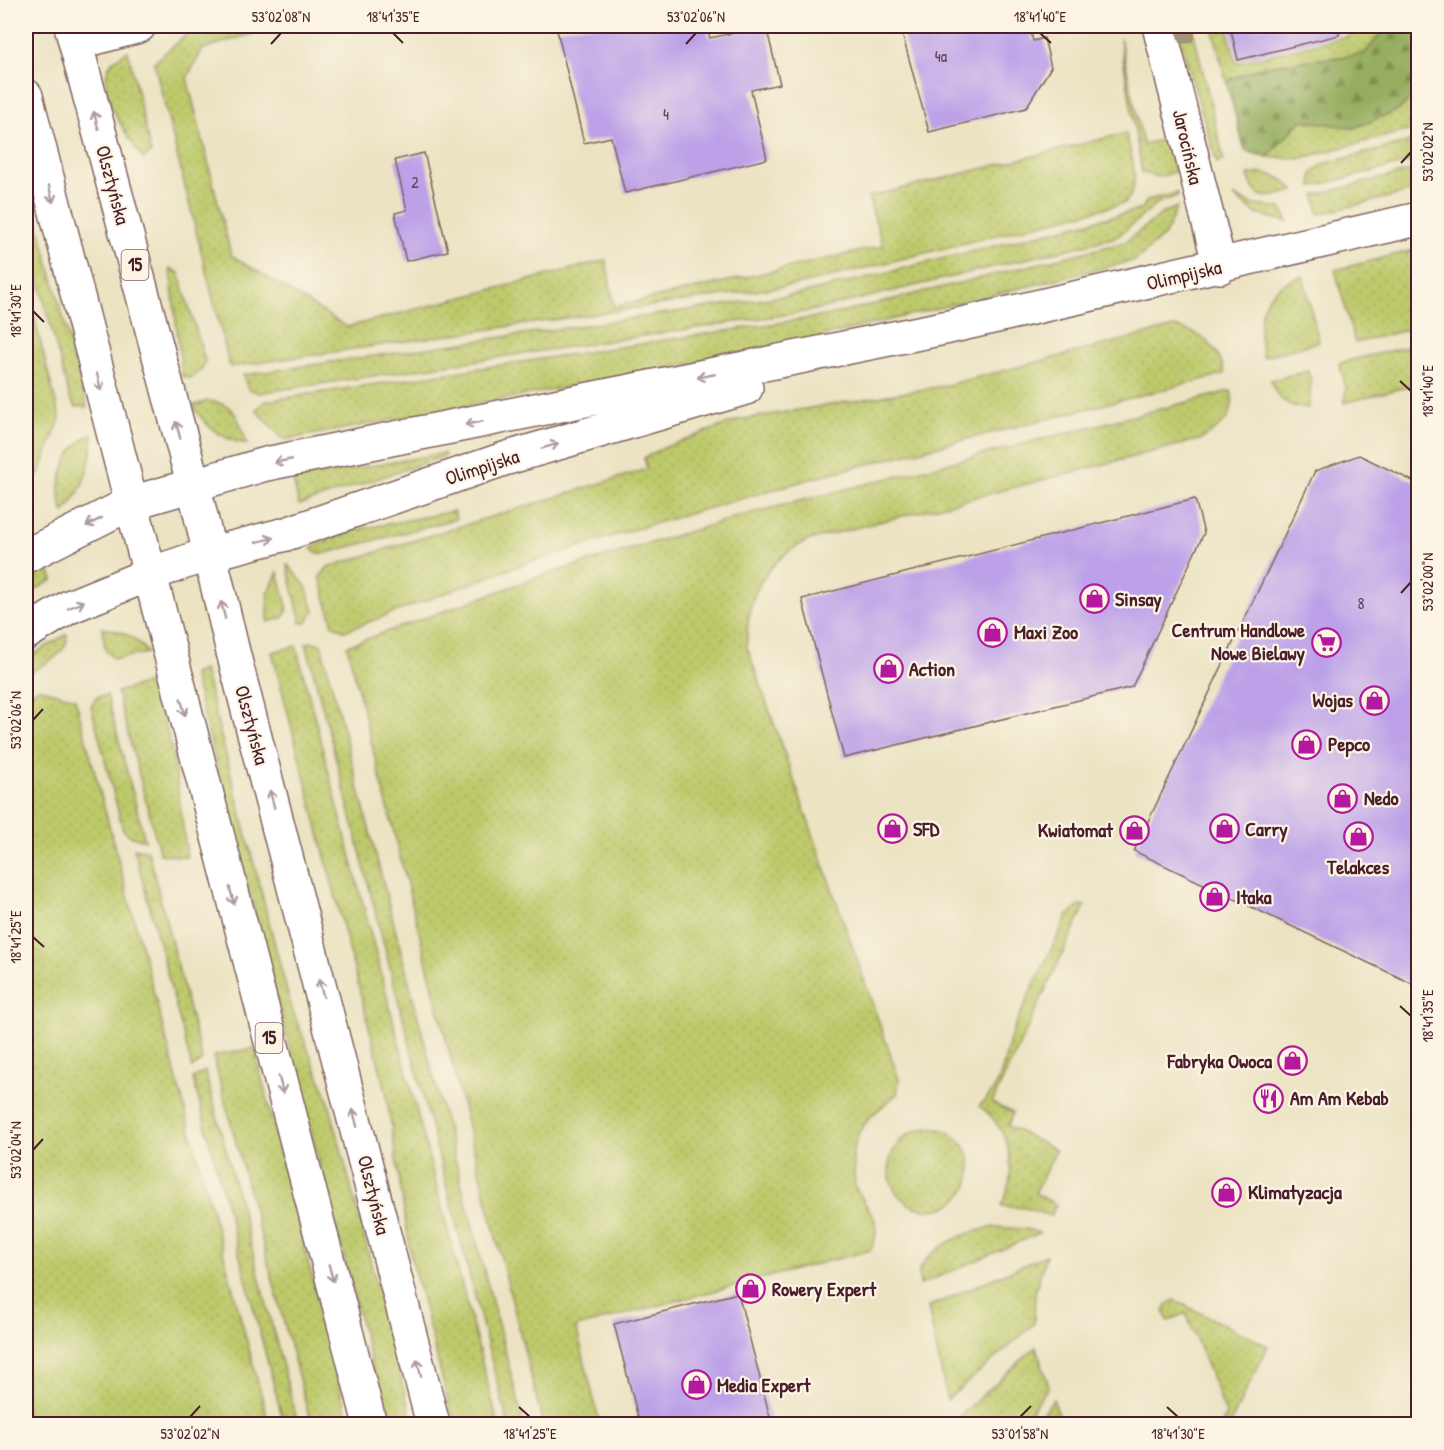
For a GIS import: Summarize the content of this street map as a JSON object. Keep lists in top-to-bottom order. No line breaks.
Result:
{"streets":{"main road":["Jarocińska","Olsztyńska","15","Olimpijska"]},"crossings":[["Jarocińska","Olimpijska"],["Olsztyńska","Olimpijska"],["15","Olimpijska"]],"places":{"shop":["Sinsay","Maxi Zoo","Action","Wojas","Pepco","Nedo","SFD","Carry","Kwiatomat","Telakces","Itaka","Fabryka Owoca","Klimatyzacja","Rowery Expert","Media Expert"],"supermarket":["Centrum Handlowe Nowe Bielawy"],"restaurant":["Am Am Kebab"]},"house_numbers":["4a","4","2","8"],"coordinates":["53°02'08\"N","18°41'35\"E","53°02'06\"N","18°41'40\"E","53°02'02\"N","18°41'30\"E","53°02'00\"N","18°41'25\"E","53°02'04\"N","53°01'58\"N"]}
